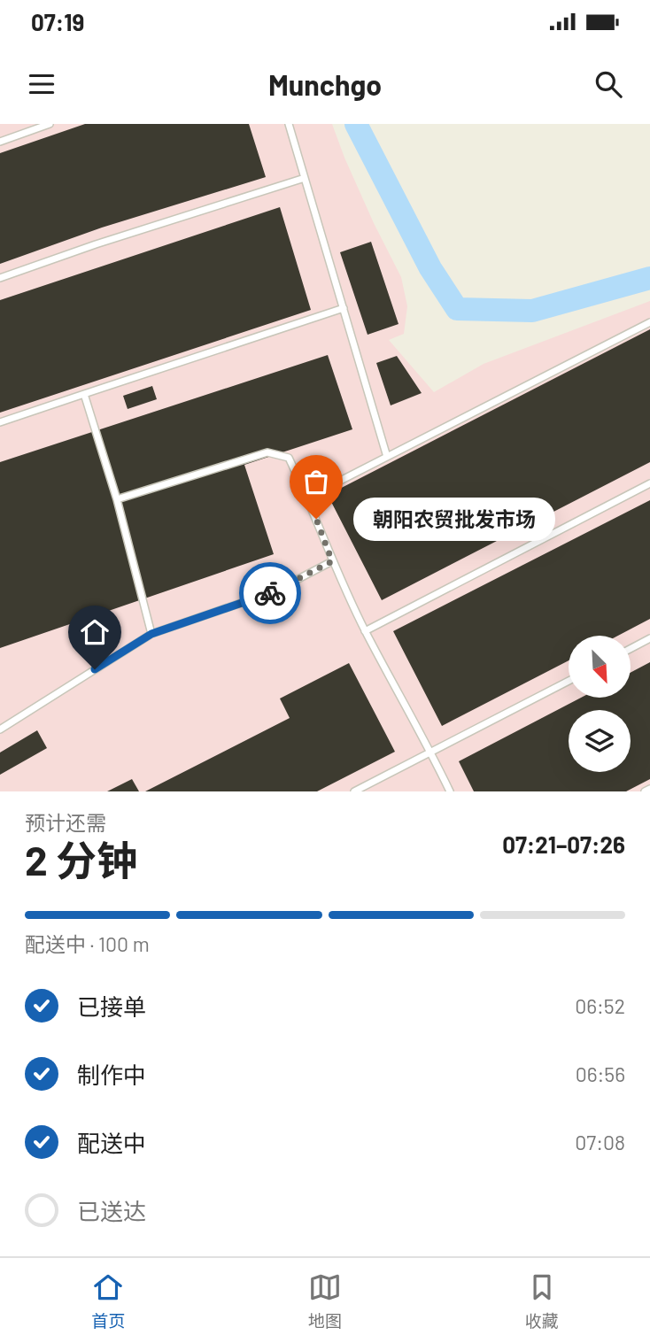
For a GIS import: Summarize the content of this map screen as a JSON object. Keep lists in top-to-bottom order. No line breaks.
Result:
{"places":["朝阳农贸批发市场"],"north":"bottom right","page":{"status":"07:19","header":"Munchgo","bubble":"朝阳农贸批发市场","heading":["2 分钟","预计还需","07:21–07:26"],"bar":"配送中 · 100 m","list":[["已接单","06:52"],["制作中","06:56"],["配送中","07:08"],"已送达"],"tabs":["首页","地图","收藏"]}}
